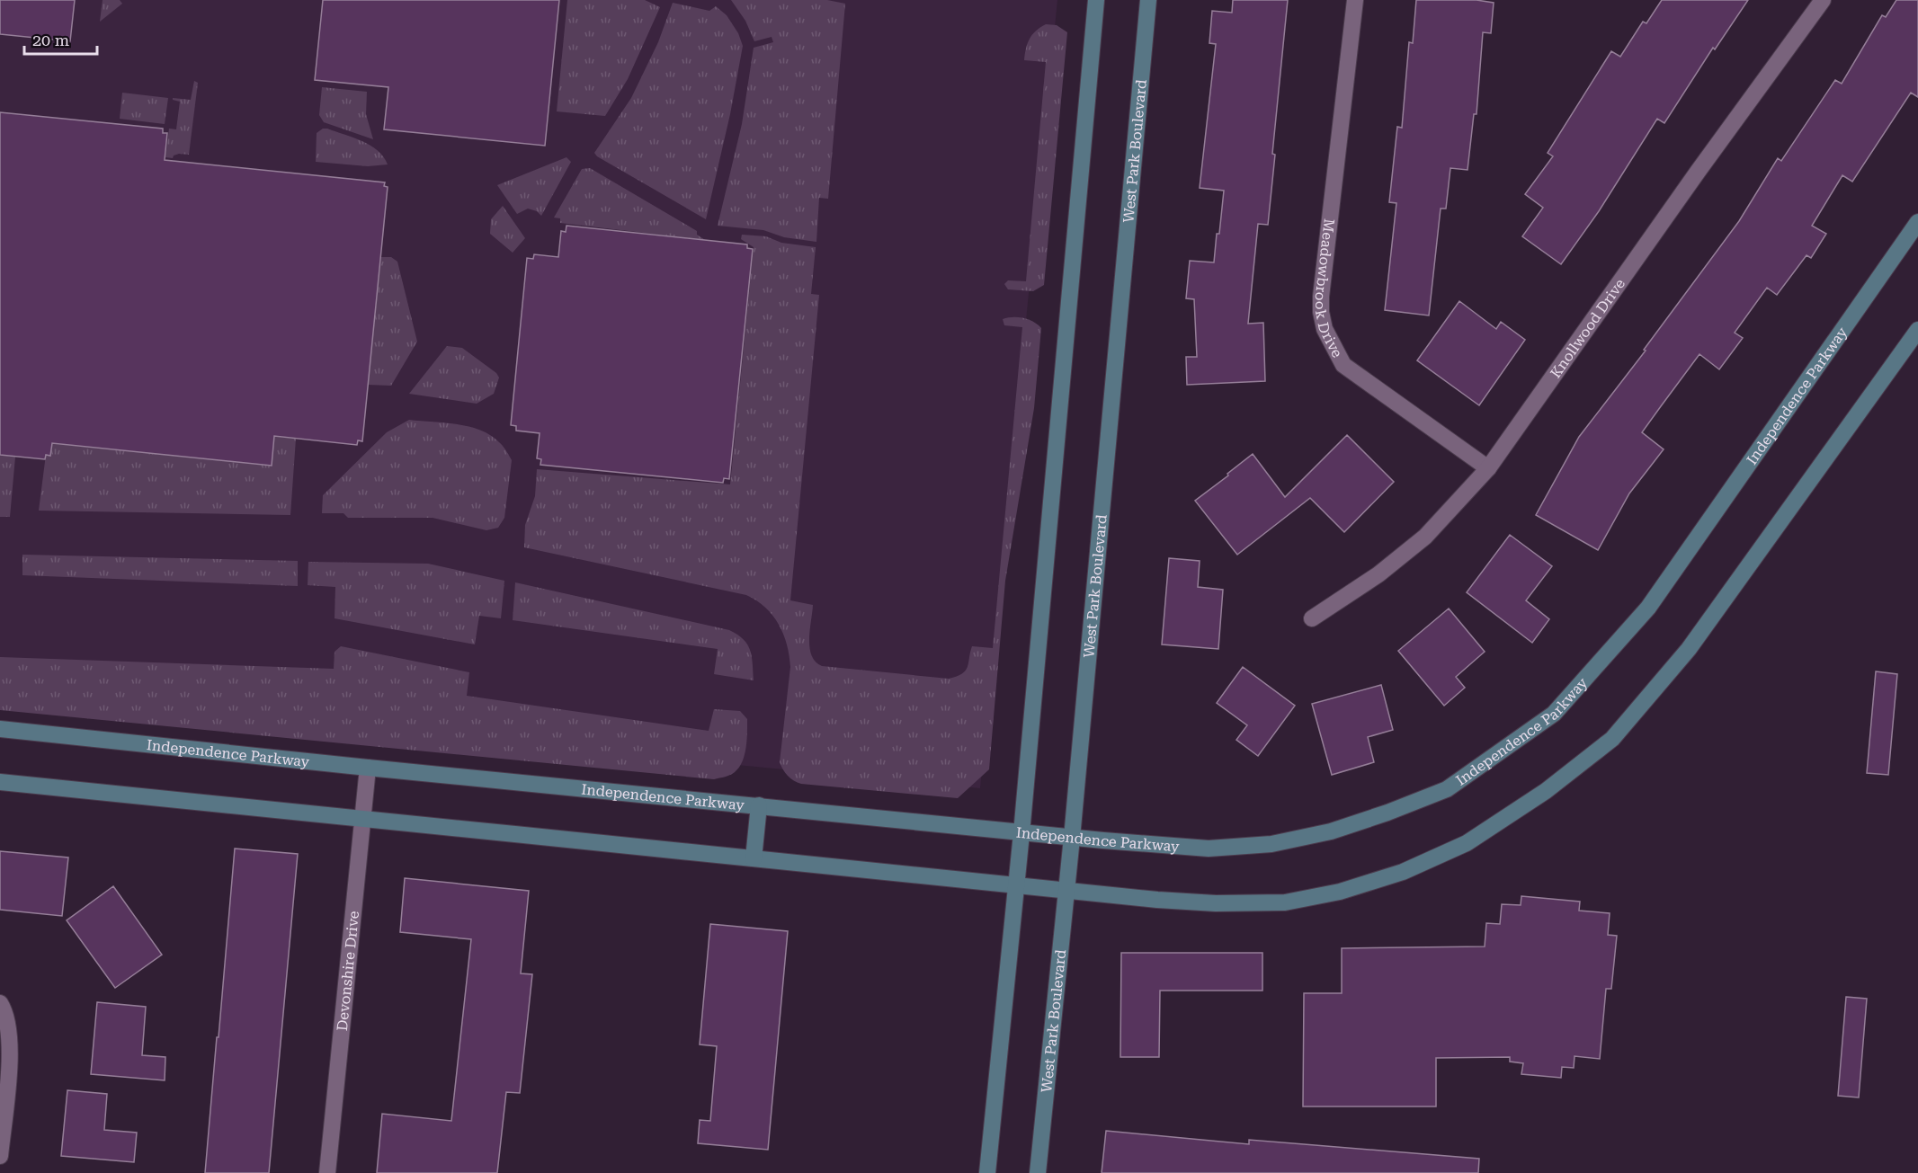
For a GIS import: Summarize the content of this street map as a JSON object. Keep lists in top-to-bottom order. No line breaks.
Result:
{"streets":{"main road":["West Park Boulevard","Independence Parkway"],"street":["Meadowbrook Drive","Knollwood Drive","Devonshire Drive"]},"crossings":[["West Park Boulevard","Independence Parkway"],["Meadowbrook Drive","Knollwood Drive"],["Independence Parkway","Devonshire Drive"]],"scale_bar":"20 m"}
